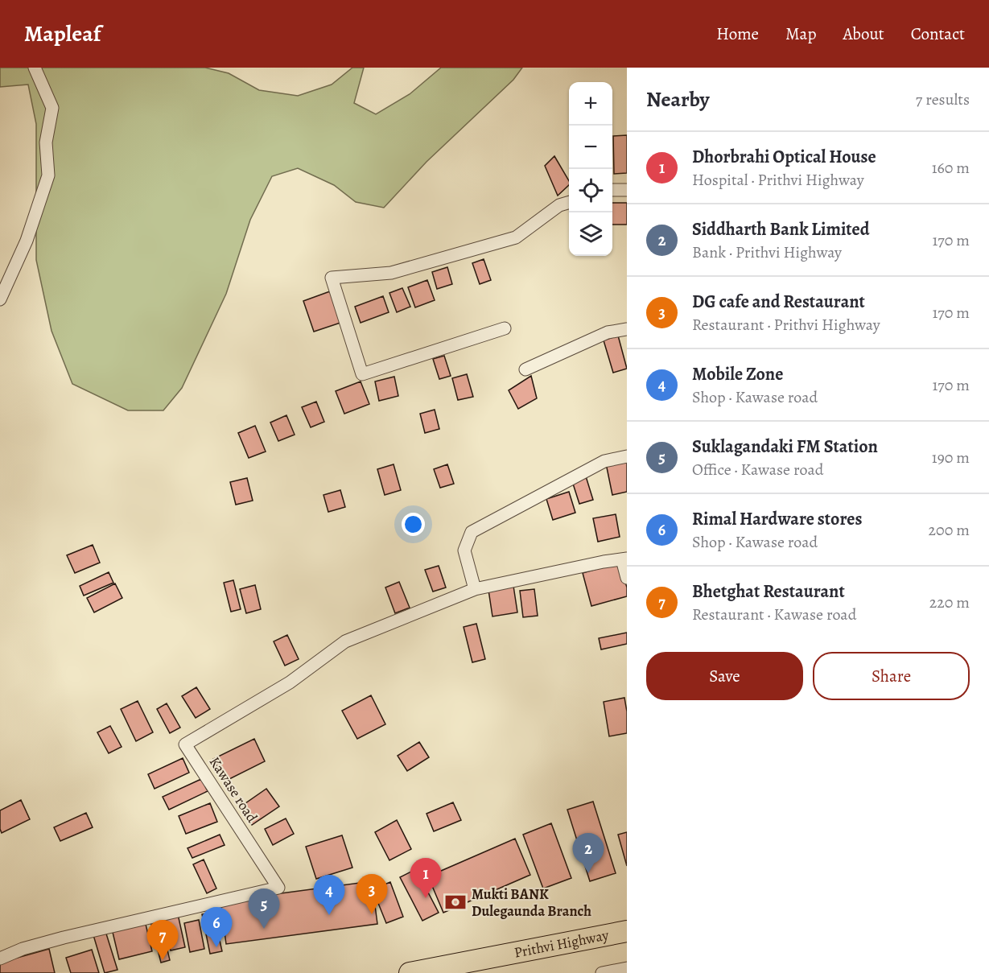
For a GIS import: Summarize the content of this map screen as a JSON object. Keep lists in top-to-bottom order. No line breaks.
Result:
{"streets":{"highway":["Prithvi Highway"],"street":["Kawase road"]},"places":{"bank":["Mukti BANK Dulegaunda Branch"]},"page":{"header":"Mapleaf","nav":["Home","Map","About","Contact"],"heading":["Nearby","7 results"],"map_buttons":["+","−"],"list":[{"mark":"1","name":"Dhorbrahi Optical House","note":"Hospital · Prithvi Highway","value":"160 m"},{"mark":"2","name":"Siddharth Bank Limited","note":"Bank · Prithvi Highway","value":"170 m"},{"mark":"3","name":"DG cafe and Restaurant","note":"Restaurant · Prithvi Highway","value":"170 m"},{"mark":"4","name":"Mobile Zone","note":"Shop · Kawase road","value":"170 m"},{"mark":"5","name":"Suklagandaki FM Station","note":"Office · Kawase road","value":"190 m"},{"mark":"6","name":"Rimal Hardware stores","note":"Shop · Kawase road","value":"200 m"},{"mark":"7","name":"Bhetghat Restaurant","note":"Restaurant · Kawase road","value":"220 m"}],"buttons":["Save","Share"],"pins":["2","1","3","4","5","6","7"]}}
